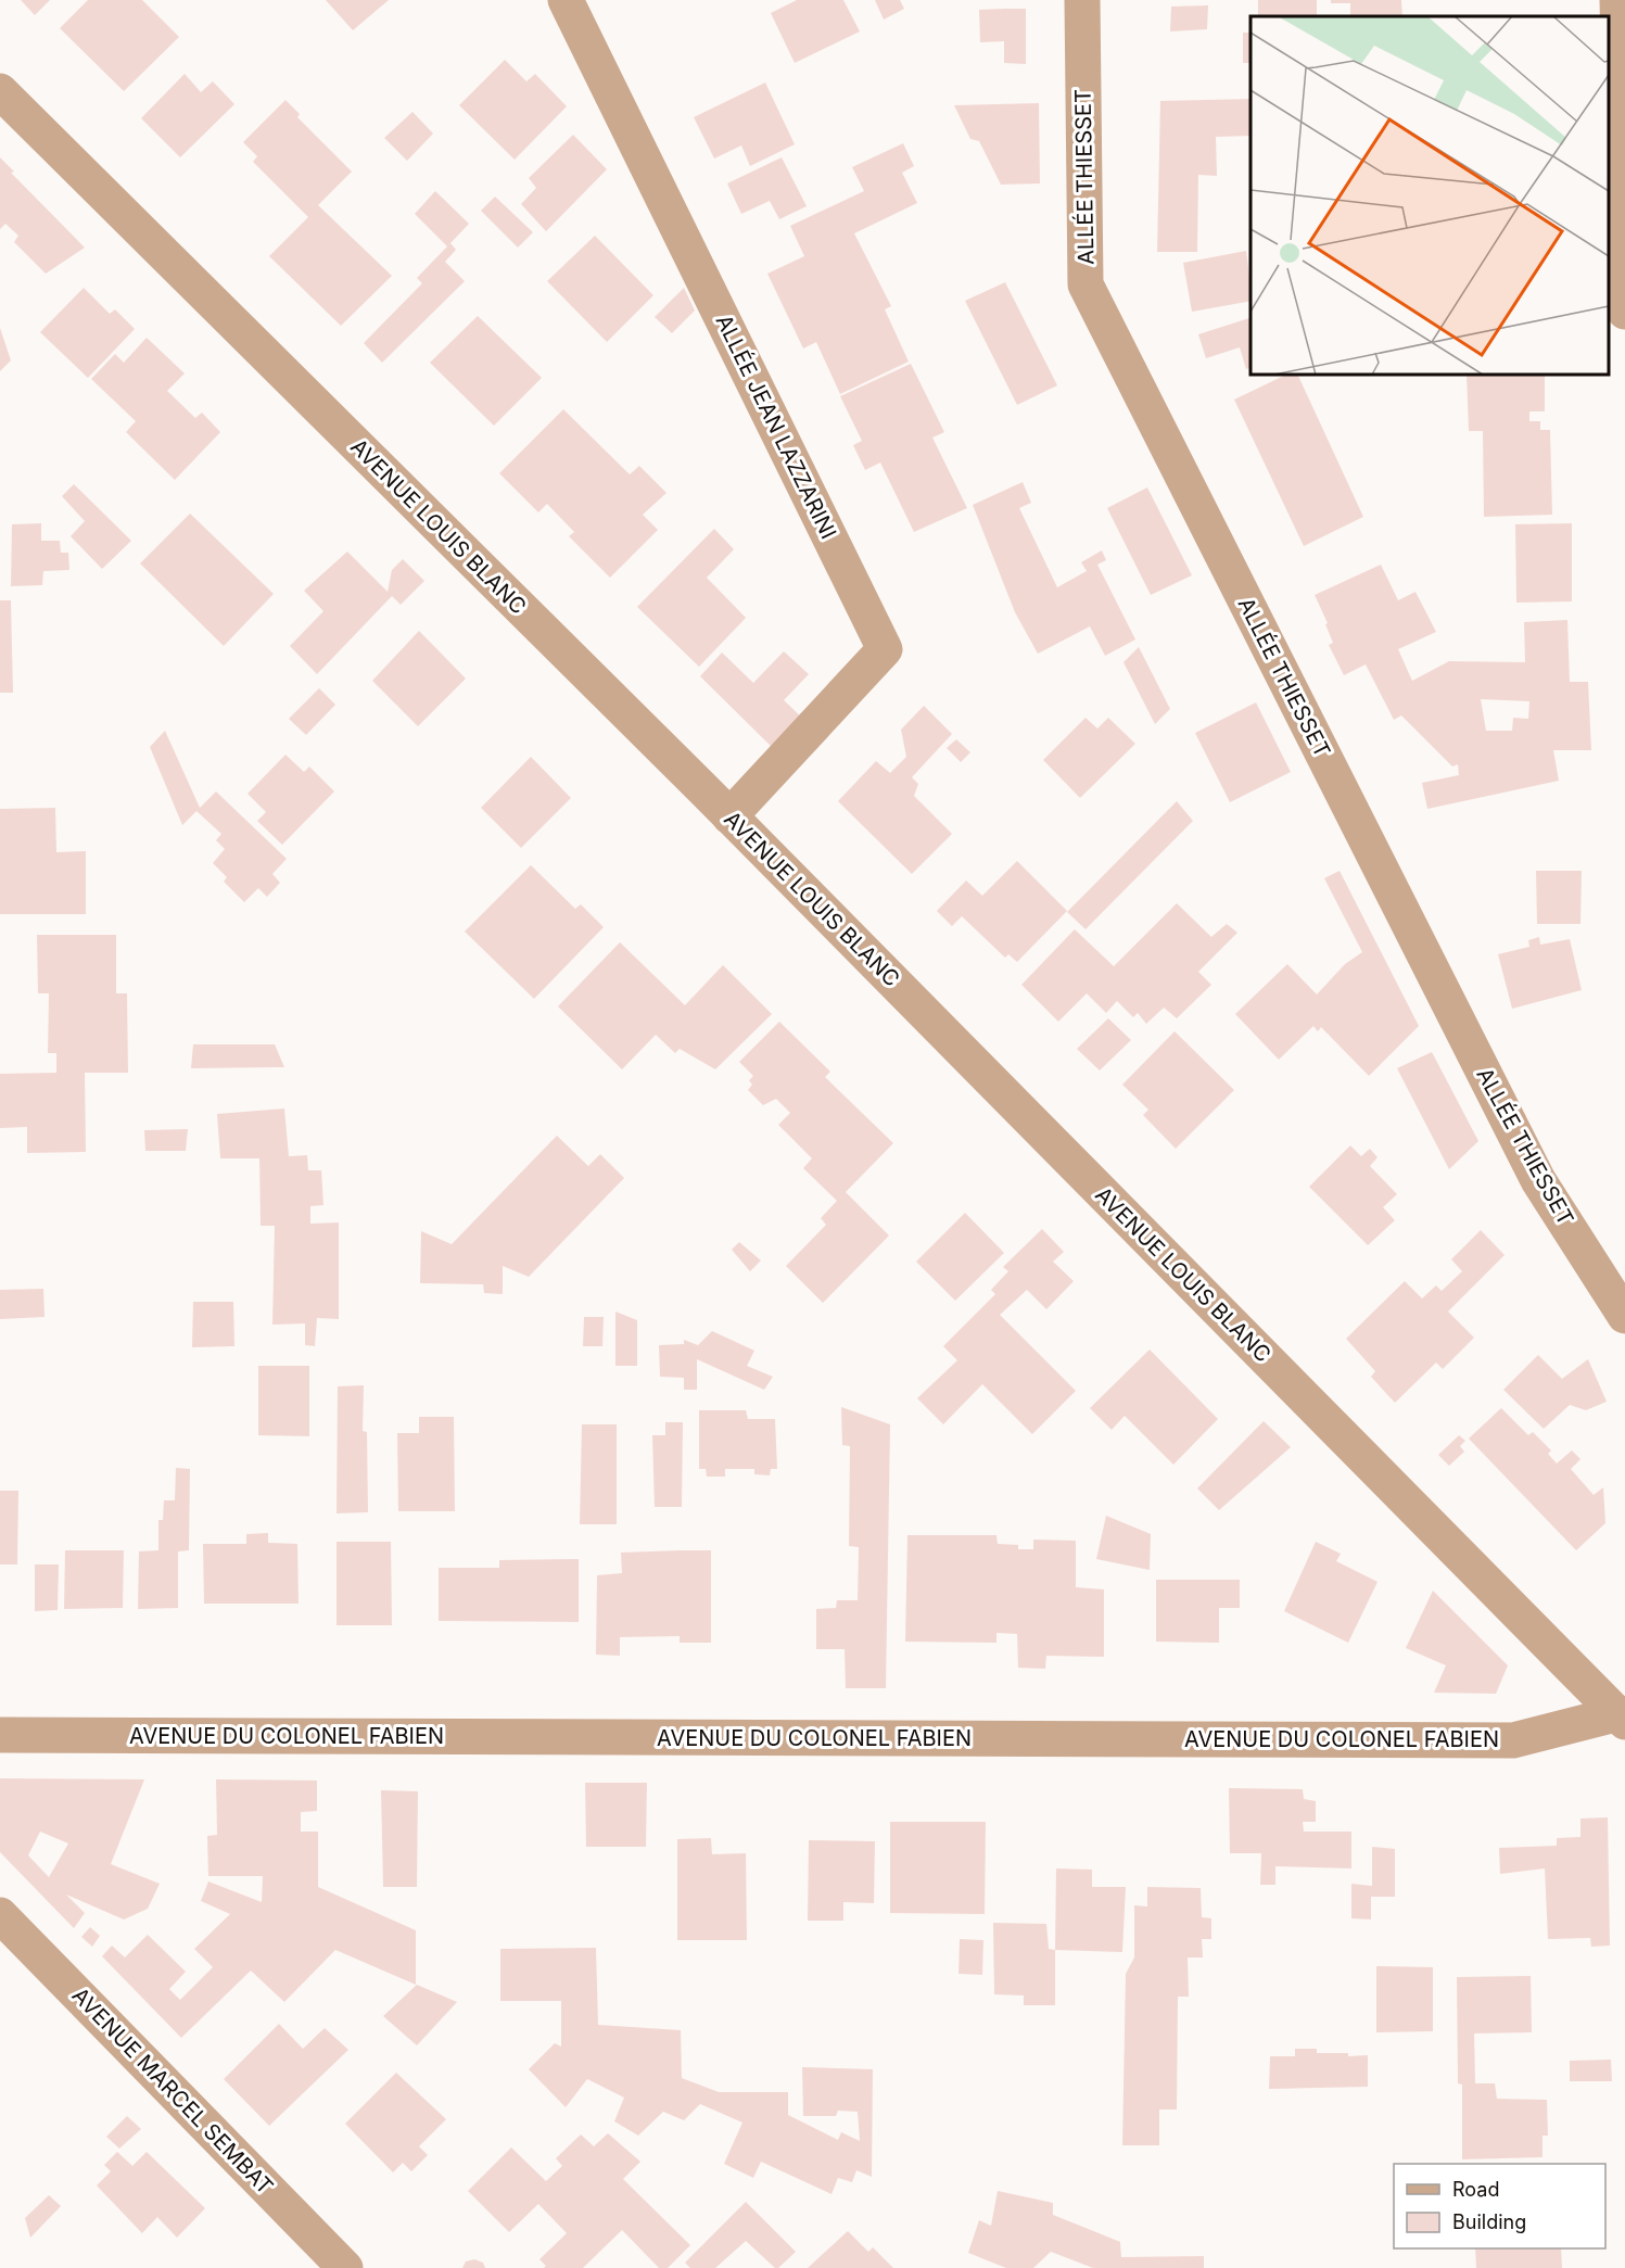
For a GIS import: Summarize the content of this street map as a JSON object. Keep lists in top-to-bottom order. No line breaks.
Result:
{"streets":{"street":["ALLÉE THIESSET","ALLÉE JEAN LAZZARINI","AVENUE LOUIS BLANC","AVENUE DU COLONEL FABIEN","AVENUE MARCEL SEMBAT"]},"crossings":[["ALLÉE JEAN LAZZARINI","AVENUE LOUIS BLANC"],["AVENUE LOUIS BLANC","AVENUE DU COLONEL FABIEN"]],"legend":["Road","Building"]}
